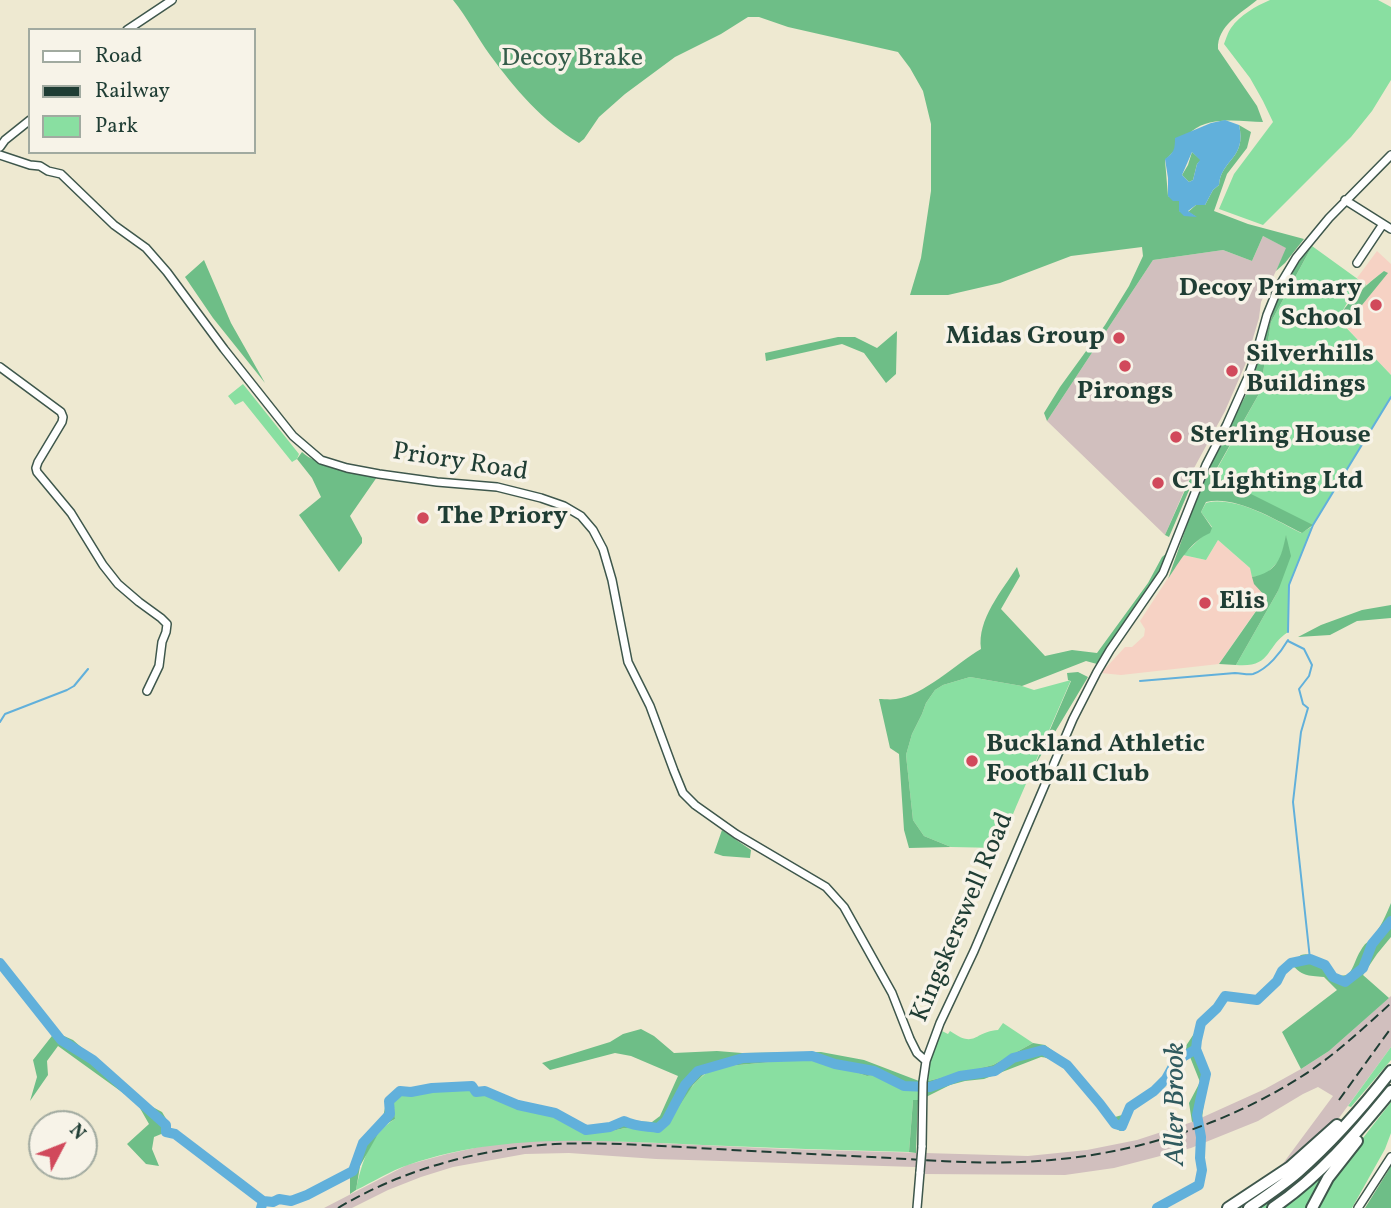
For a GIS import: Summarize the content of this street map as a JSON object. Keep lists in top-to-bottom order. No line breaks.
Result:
{"streets":{"street":["Priory Road","Kingskerswell Road"]},"crossings":[["Priory Road","Kingskerswell Road"]],"water":["Aller Brook"],"parks":["Decoy Brake"],"places":["Decoy Primary School","Midas Group","Pirongs","Silverhills Buildings","Sterling House","CT Lighting Ltd","The Priory","Elis","Buckland Athletic Football Club"],"legend":["Road","Railway","Park"],"north":"top right"}
